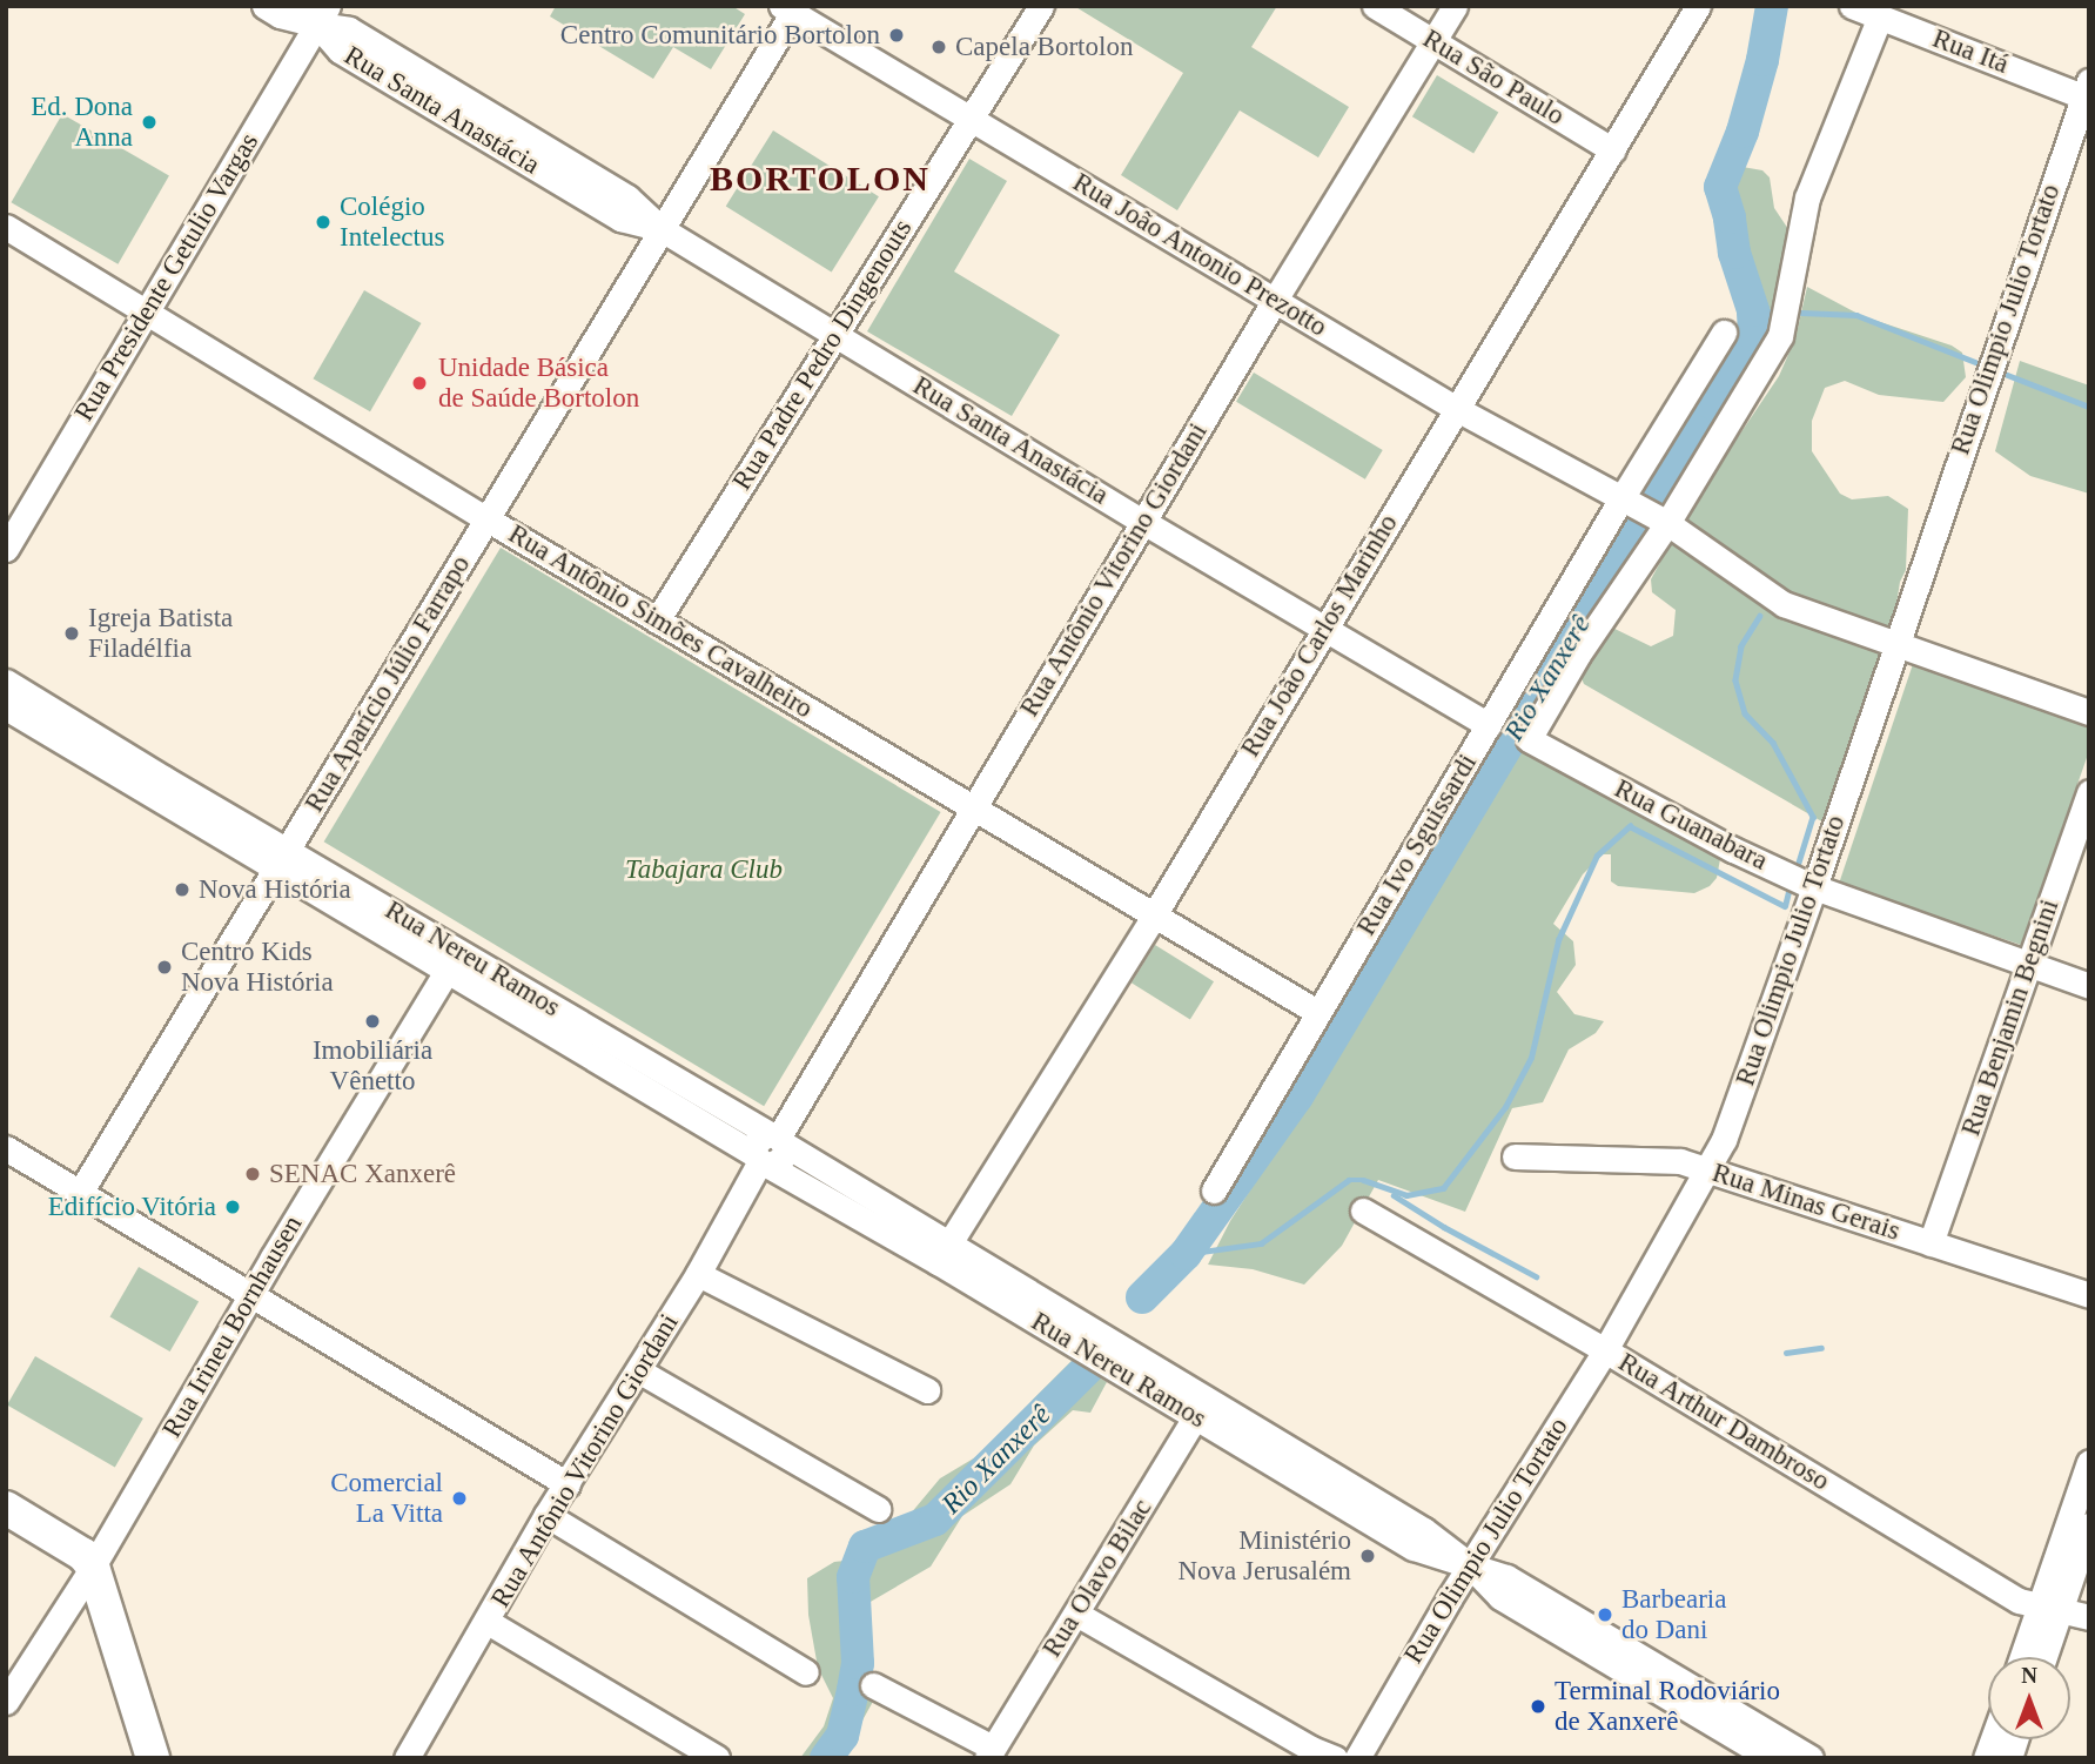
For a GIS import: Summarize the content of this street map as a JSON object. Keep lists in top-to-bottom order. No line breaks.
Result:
{"streets":{"street":["Rua Itá","Rua São Paulo","Rua Santa Anastácia","Rua João Antonio Prezotto","Rua Presidente Getulio Vargas","Rua Olimpio Julio Tortato","Rua Padre Pedro Dingenouts","Rua Antônio Vitorino Giordani","Rua Antônio Simões Cavalheiro","Rua João Carlos Marinho","Rua Aparício Júlio Farrapo","Rua Guanabara","Rua Ivo Sguissardi","Rua Nereu Ramos","Rua Benjamin Begnini","Rua Minas Gerais","Rua Irineu Bornhausen","Rua Arthur Dambroso","Rua Olavo Bilac"]},"crossings":[["Rua Itá","Rua Olimpio Julio Tortato"],["Rua Itá","Rua Ivo Sguissardi"],["Rua São Paulo","Rua Antônio Vitorino Giordani"],["Rua São Paulo","Rua João Carlos Marinho"],["Rua Santa Anastácia","Rua Presidente Getulio Vargas"],["Rua Santa Anastácia","Rua Padre Pedro Dingenouts"],["Rua Santa Anastácia","Rua Antônio Vitorino Giordani"],["Rua Santa Anastácia","Rua João Carlos Marinho"],["Rua Santa Anastácia","Rua Aparício Júlio Farrapo"],["Rua Santa Anastácia","Rua Ivo Sguissardi"],["Rua João Antonio Prezotto","Rua Olimpio Julio Tortato"],["Rua João Antonio Prezotto","Rua Padre Pedro Dingenouts"],["Rua João Antonio Prezotto","Rua Antônio Vitorino Giordani"],["Rua João Antonio Prezotto","Rua João Carlos Marinho"],["Rua João Antonio Prezotto","Rua Aparício Júlio Farrapo"],["Rua João Antonio Prezotto","Rua Ivo Sguissardi"],["Rua Presidente Getulio Vargas","Rua Antônio Simões Cavalheiro"],["Rua Olimpio Julio Tortato","Rua Guanabara"],["Rua Olimpio Julio Tortato","Rua Nereu Ramos"],["Rua Olimpio Julio Tortato","Rua Minas Gerais"],["Rua Olimpio Julio Tortato","Rua Arthur Dambroso"],["Rua Padre Pedro Dingenouts","Rua Antônio Simões Cavalheiro"],["Rua Antônio Vitorino Giordani","Rua Antônio Simões Cavalheiro"],["Rua Antônio Vitorino Giordani","Rua Nereu Ramos"],["Rua Antônio Simões Cavalheiro","Rua João Carlos Marinho"],["Rua Antônio Simões Cavalheiro","Rua Aparício Júlio Farrapo"],["Rua Antônio Simões Cavalheiro","Rua Ivo Sguissardi"],["Rua João Carlos Marinho","Rua Nereu Ramos"],["Rua Aparício Júlio Farrapo","Rua Nereu Ramos"],["Rua Guanabara","Rua Ivo Sguissardi"],["Rua Guanabara","Rua Benjamin Begnini"],["Rua Nereu Ramos","Rua Irineu Bornhausen"],["Rua Nereu Ramos","Rua Olavo Bilac"],["Rua Benjamin Begnini","Rua Minas Gerais"]],"districts":["BORTOLON"],"water":["Rio Xanxerê"],"parks":["Tabajara Club"],"places":["Centro Comunitário Bortolon","Capela Bortolon","Ed. Dona Anna","Colégio Intelectus","Unidade Básica de Saúde Bortolon","Igreja Batista Filadélfia","Nova História","Centro Kids Nova História","Imobiliária Vênetto","SENAC Xanxerê","Edifício Vitória","Comercial La Vitta","Ministério Nova Jerusalém","Barbearia do Dani","Terminal Rodoviário de Xanxerê"],"north":"top"}
